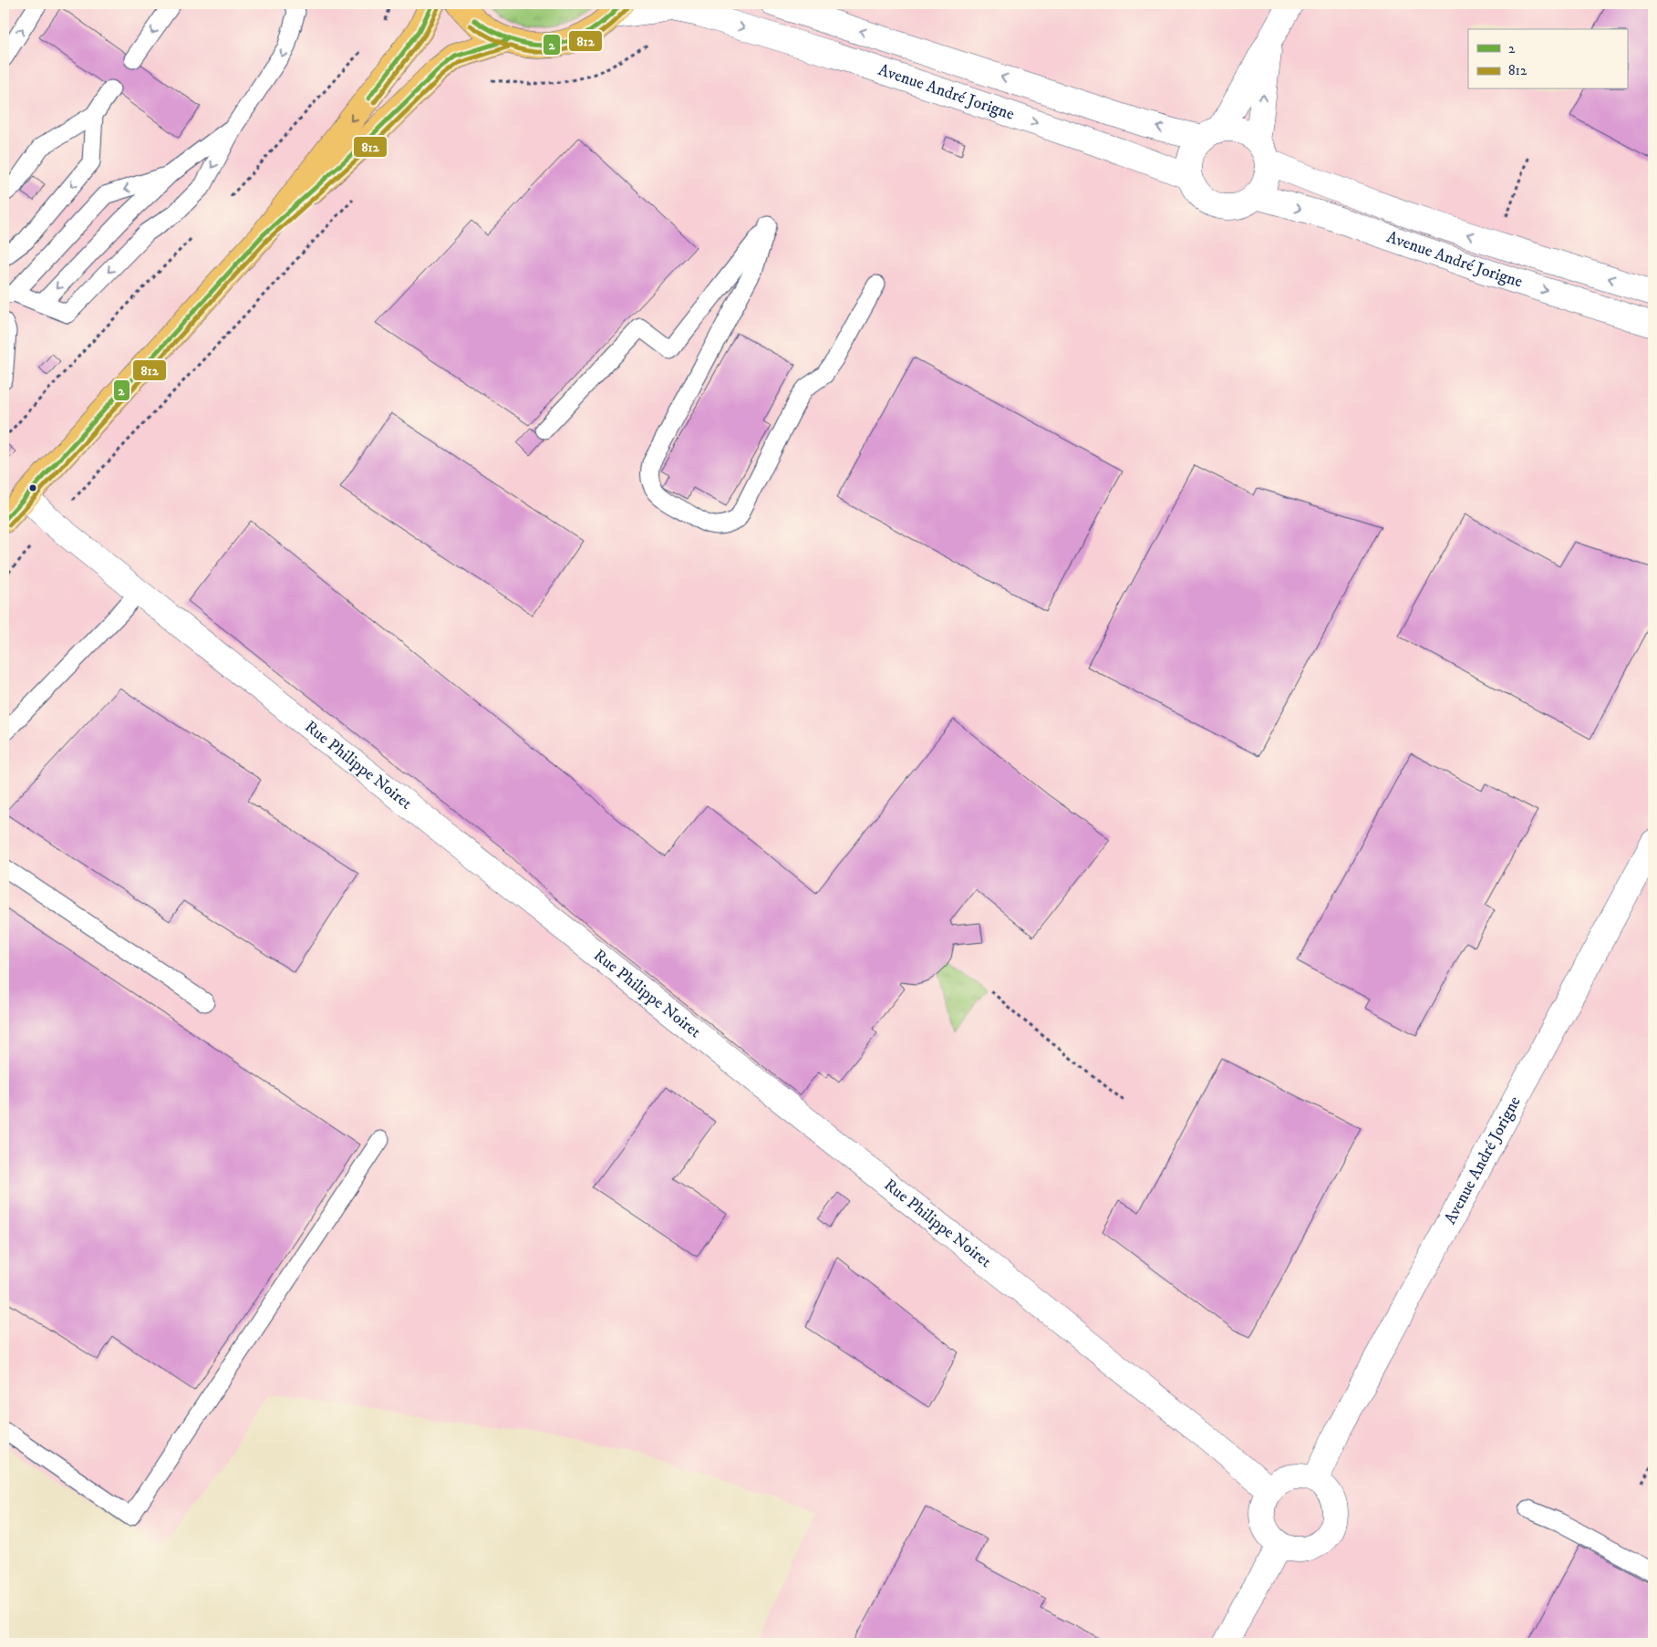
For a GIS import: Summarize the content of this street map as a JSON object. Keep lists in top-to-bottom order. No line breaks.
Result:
{"streets":{"street":["Avenue André Jorigne","Rue Philippe Noiret"]},"crossings":[["Avenue André Jorigne","Rue Philippe Noiret"]],"lines":["transit line 2","transit line 812"],"legend":["2","812"]}
